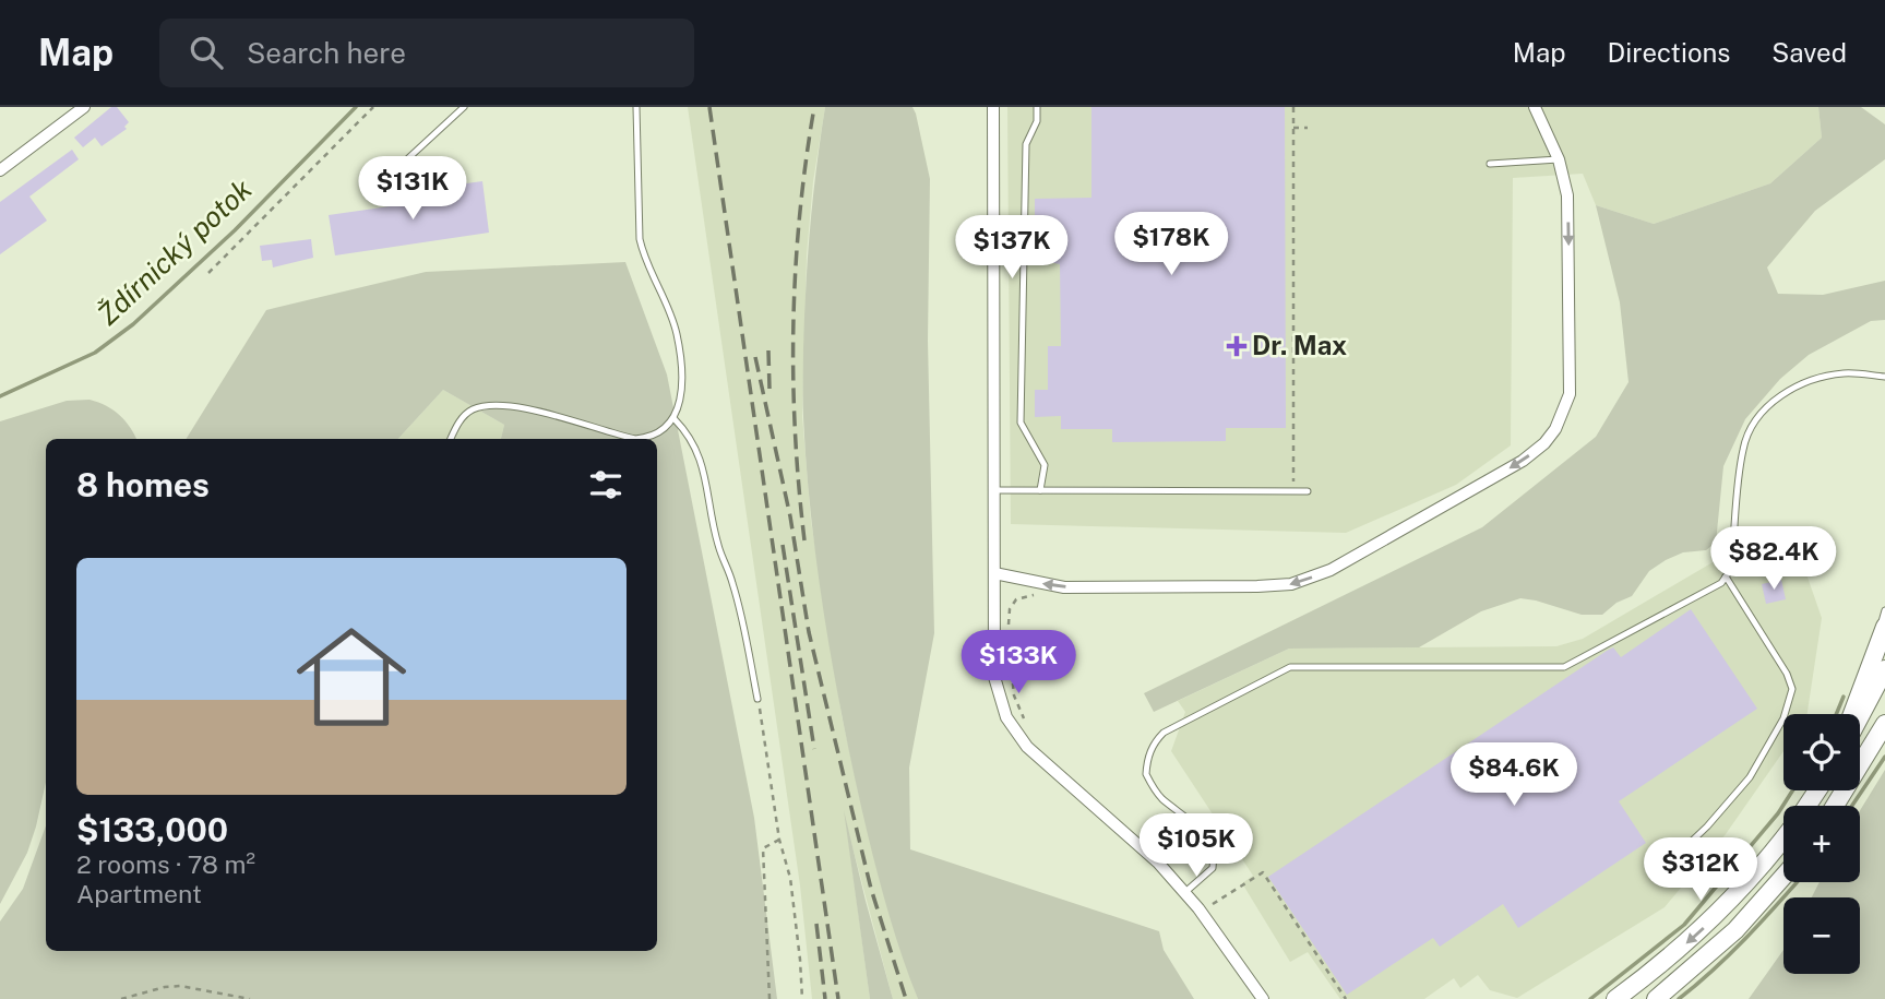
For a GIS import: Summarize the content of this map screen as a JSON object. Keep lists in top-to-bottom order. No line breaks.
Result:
{"water":["Ždírnický potok"],"places":{"health":["Dr. Max"]},"page":{"header":"Map","search":"Search here","nav":["Map","Directions","Saved"],"price":["$131K","$178K","$137K","$82.4K","$133K","$84.6K","$105K","$312K"],"heading":"8 homes","list":[{"name":"$133,000","note":"2 rooms · 78 m² · Apartment"}],"map_buttons":["+","−"]}}
